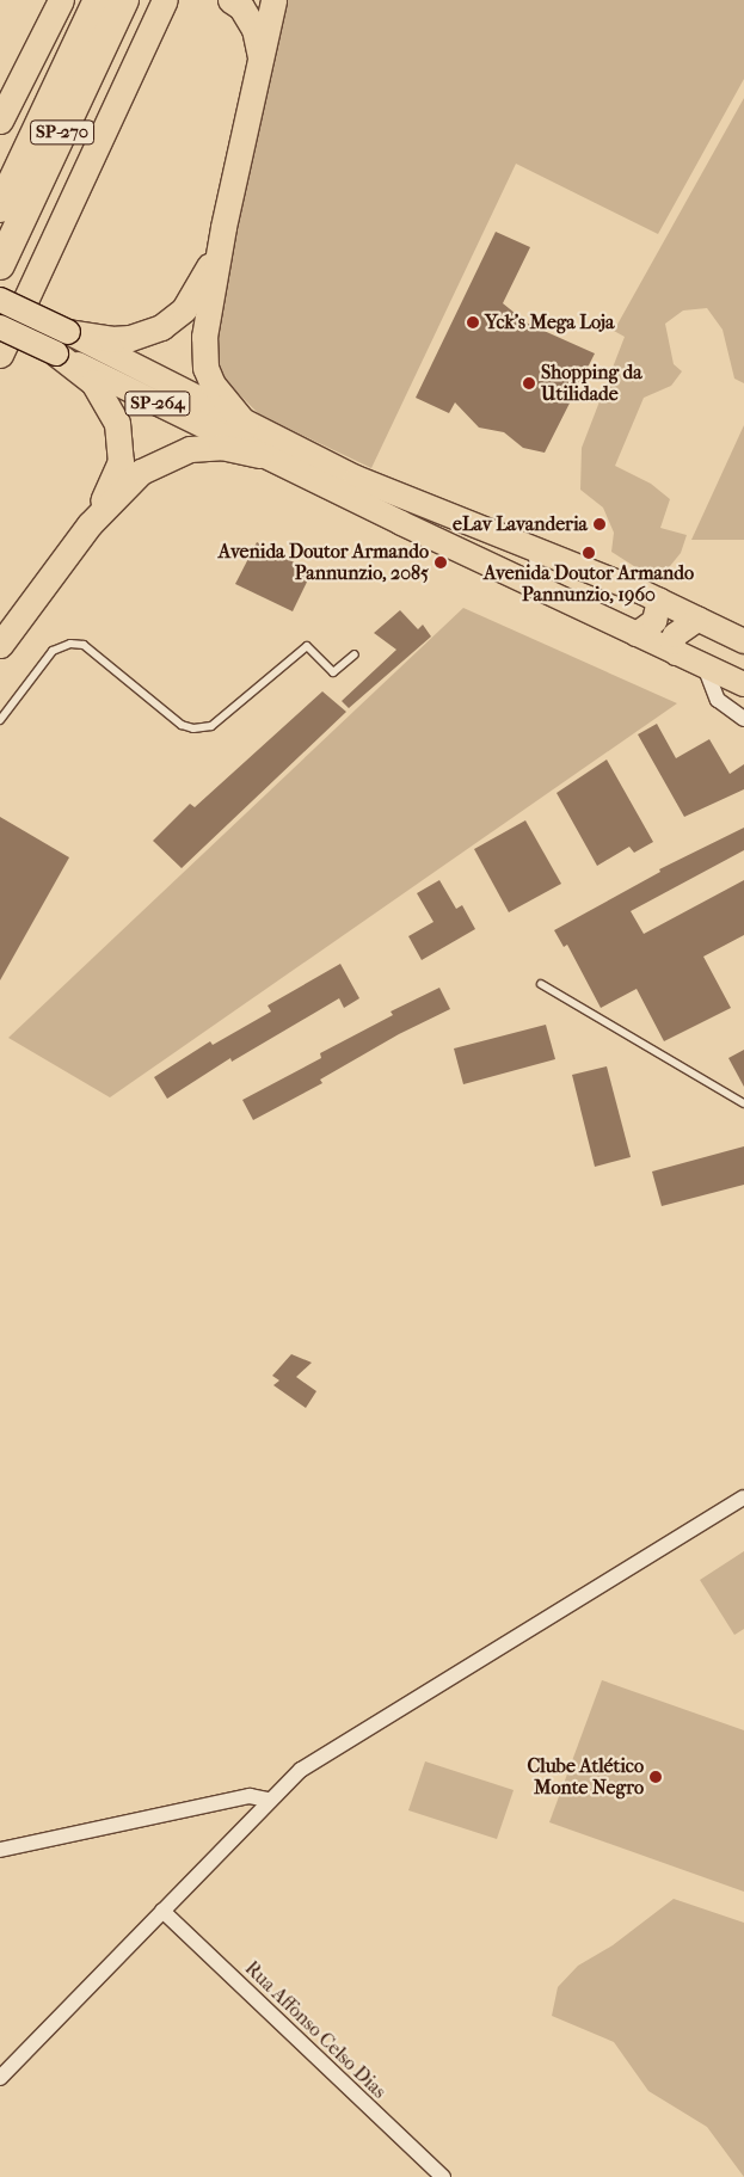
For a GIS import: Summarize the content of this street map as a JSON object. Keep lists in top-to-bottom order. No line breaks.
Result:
{"streets":{"highway":["SP-270"],"main road":["SP-264"],"street":["Rua Affonso Celso Dias"]},"places":["Yck's Mega Loja","Shopping da Utilidade","eLav Lavanderia","Avenida Doutor Armando Pannunzio, 1960","Avenida Doutor Armando Pannunzio, 2085","Clube Atlético Monte Negro"]}
